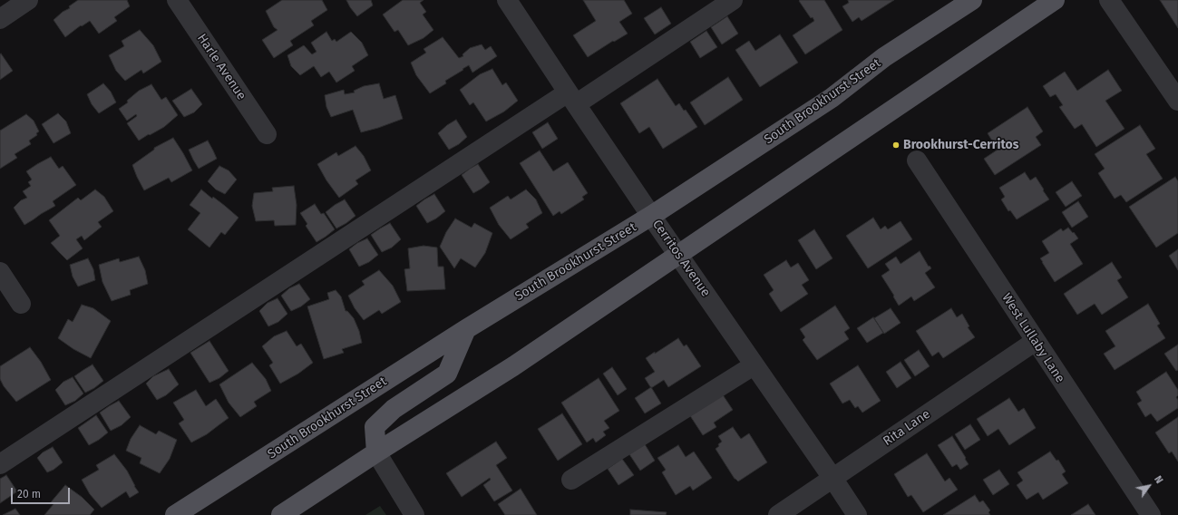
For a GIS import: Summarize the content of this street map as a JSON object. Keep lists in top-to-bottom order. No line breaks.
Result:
{"streets":{"main road":["South Brookhurst Street"],"street":["Harle Avenue","Cerritos Avenue","West Lullaby Lane","Rita Lane"]},"crossings":[["South Brookhurst Street","Cerritos Avenue"],["Cerritos Avenue","Rita Lane"],["West Lullaby Lane","Rita Lane"]],"places":["Brookhurst-Cerritos"],"scale_bar":"20 m","north":"top right"}
